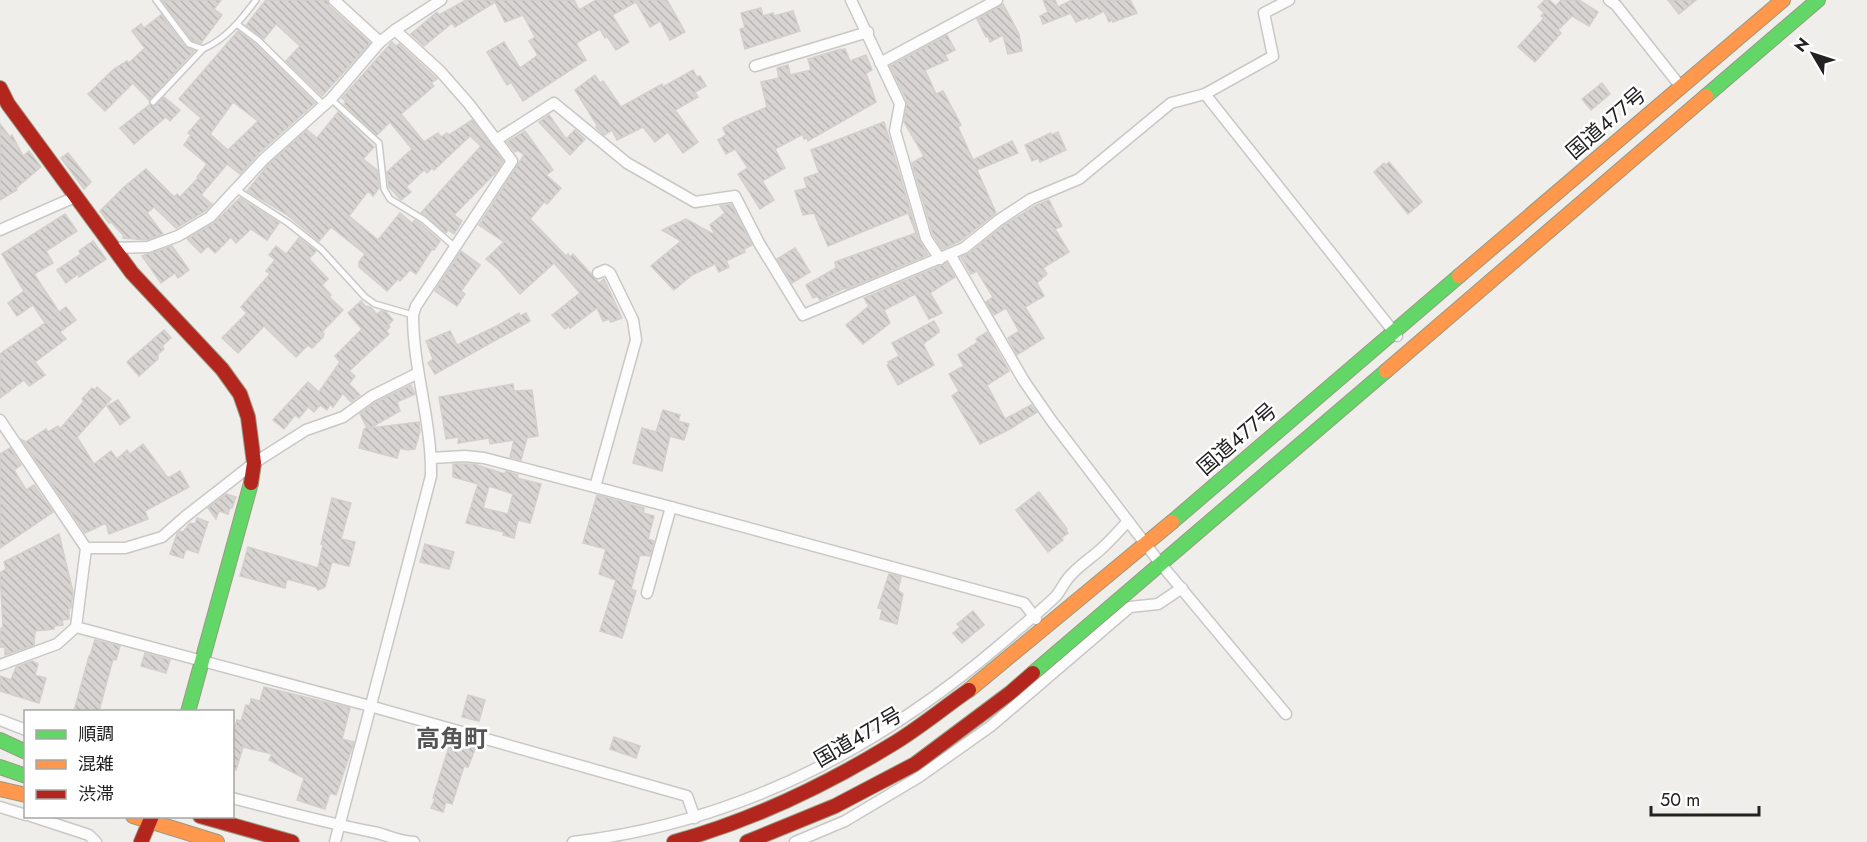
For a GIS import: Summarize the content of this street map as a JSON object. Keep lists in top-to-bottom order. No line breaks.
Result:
{"streets":{"main road":["国道477号"]},"districts":["高角町"],"legend":["順調","混雑","渋滞"],"scale_bar":"50 m","north":"top left"}
